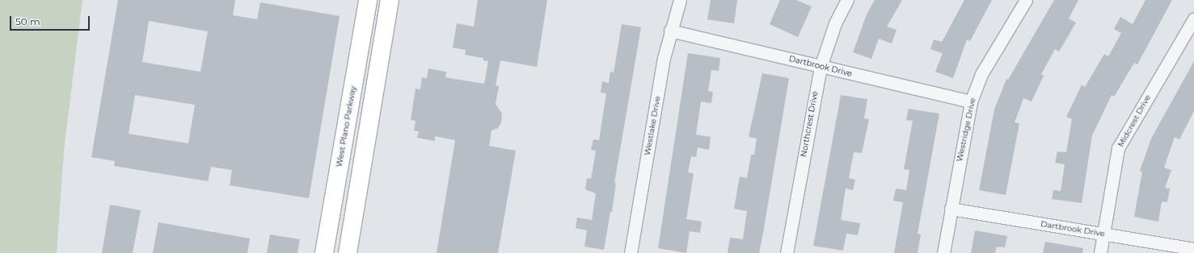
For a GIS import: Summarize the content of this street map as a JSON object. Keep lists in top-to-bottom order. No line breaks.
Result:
{"streets":{"main road":["West Plano Parkway"],"street":["Dartbrook Drive","Midcrest Drive","Northcrest Drive","Westlake Drive","Westridge Drive"]},"crossings":[["Dartbrook Drive","Midcrest Drive"],["Dartbrook Drive","Northcrest Drive"],["Dartbrook Drive","Westlake Drive"],["Dartbrook Drive","Westridge Drive"]],"scale_bar":"50 m"}
